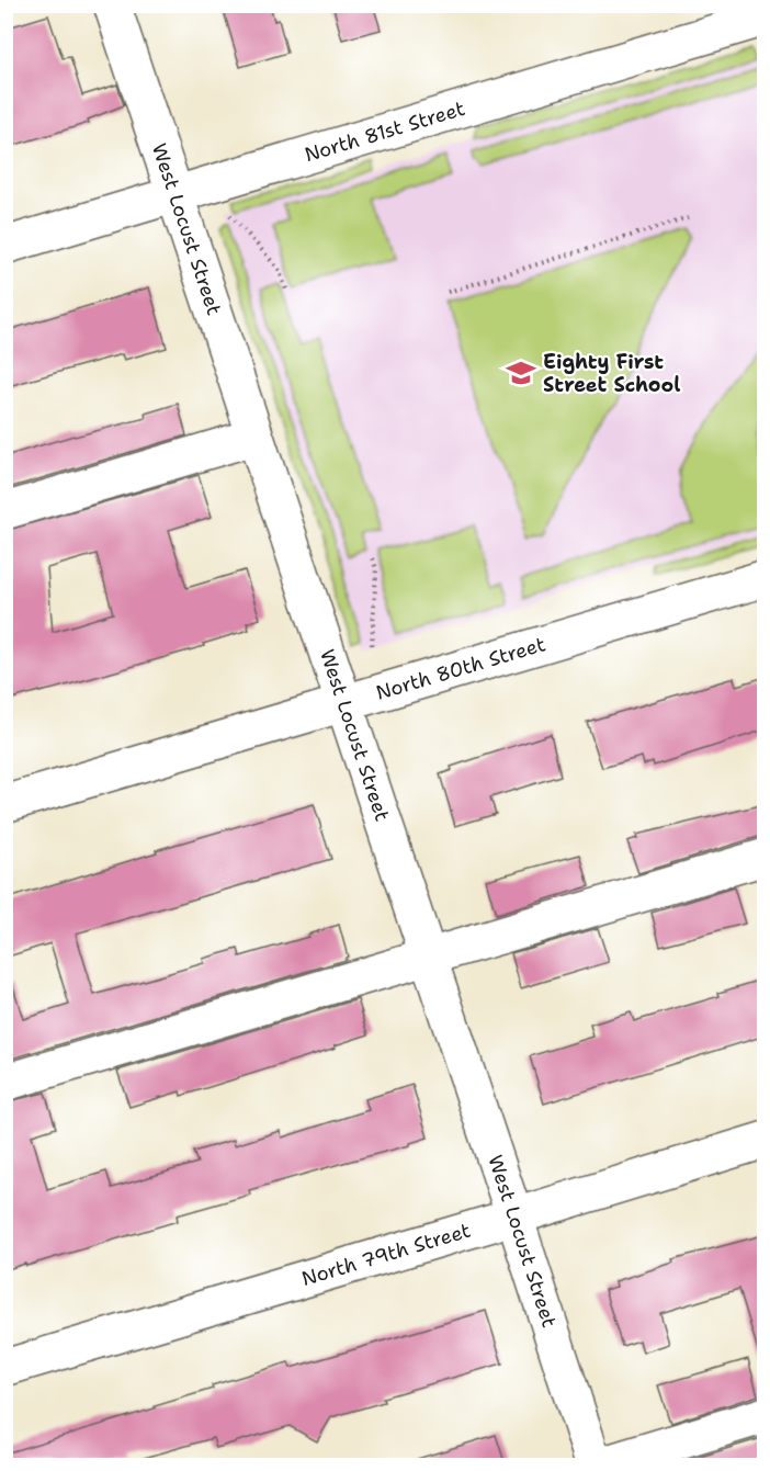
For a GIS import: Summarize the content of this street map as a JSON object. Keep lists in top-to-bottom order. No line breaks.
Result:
{"streets":{"street":["North 81st Street","West Locust Street","North 80th Street","North 79th Street"]},"crossings":[["North 81st Street","West Locust Street"],["West Locust Street","North 80th Street"],["West Locust Street","North 79th Street"]],"places":{"school or university":["Eighty First Street School"]}}
